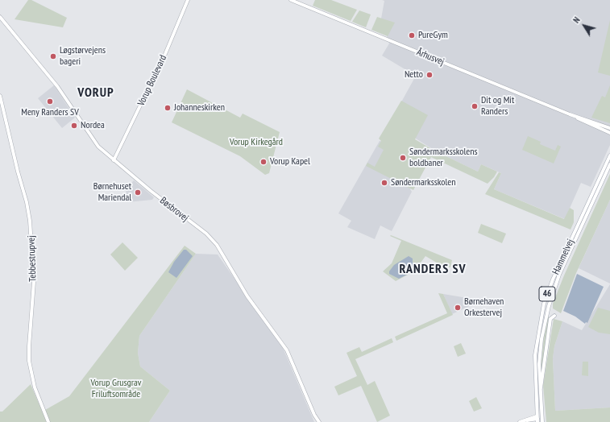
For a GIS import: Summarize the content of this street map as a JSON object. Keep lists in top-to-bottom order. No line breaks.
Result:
{"streets":{"street":["Århusvej","Vorup Boulevard","Bøsbrovej","Hammelvej","Tebbestrupvej","46"]},"crossings":[["Vorup Boulevard","Bøsbrovej"]],"districts":["VORUP","RANDERS SV"],"parks":["Vorup Kirkegård","Vorup Grusgrav Friluftsområde"],"places":["PureGym","Løgstørvejens bageri","Netto","Meny Randers SV","Dit og Mit Randers","Johanneskirken","Nordea","Søndermarksskolens boldbaner","Vorup Kapel","Søndermarksskolen","Børnehuset Mariendal","Børnehaven Orkestervej"],"north":"top left"}
